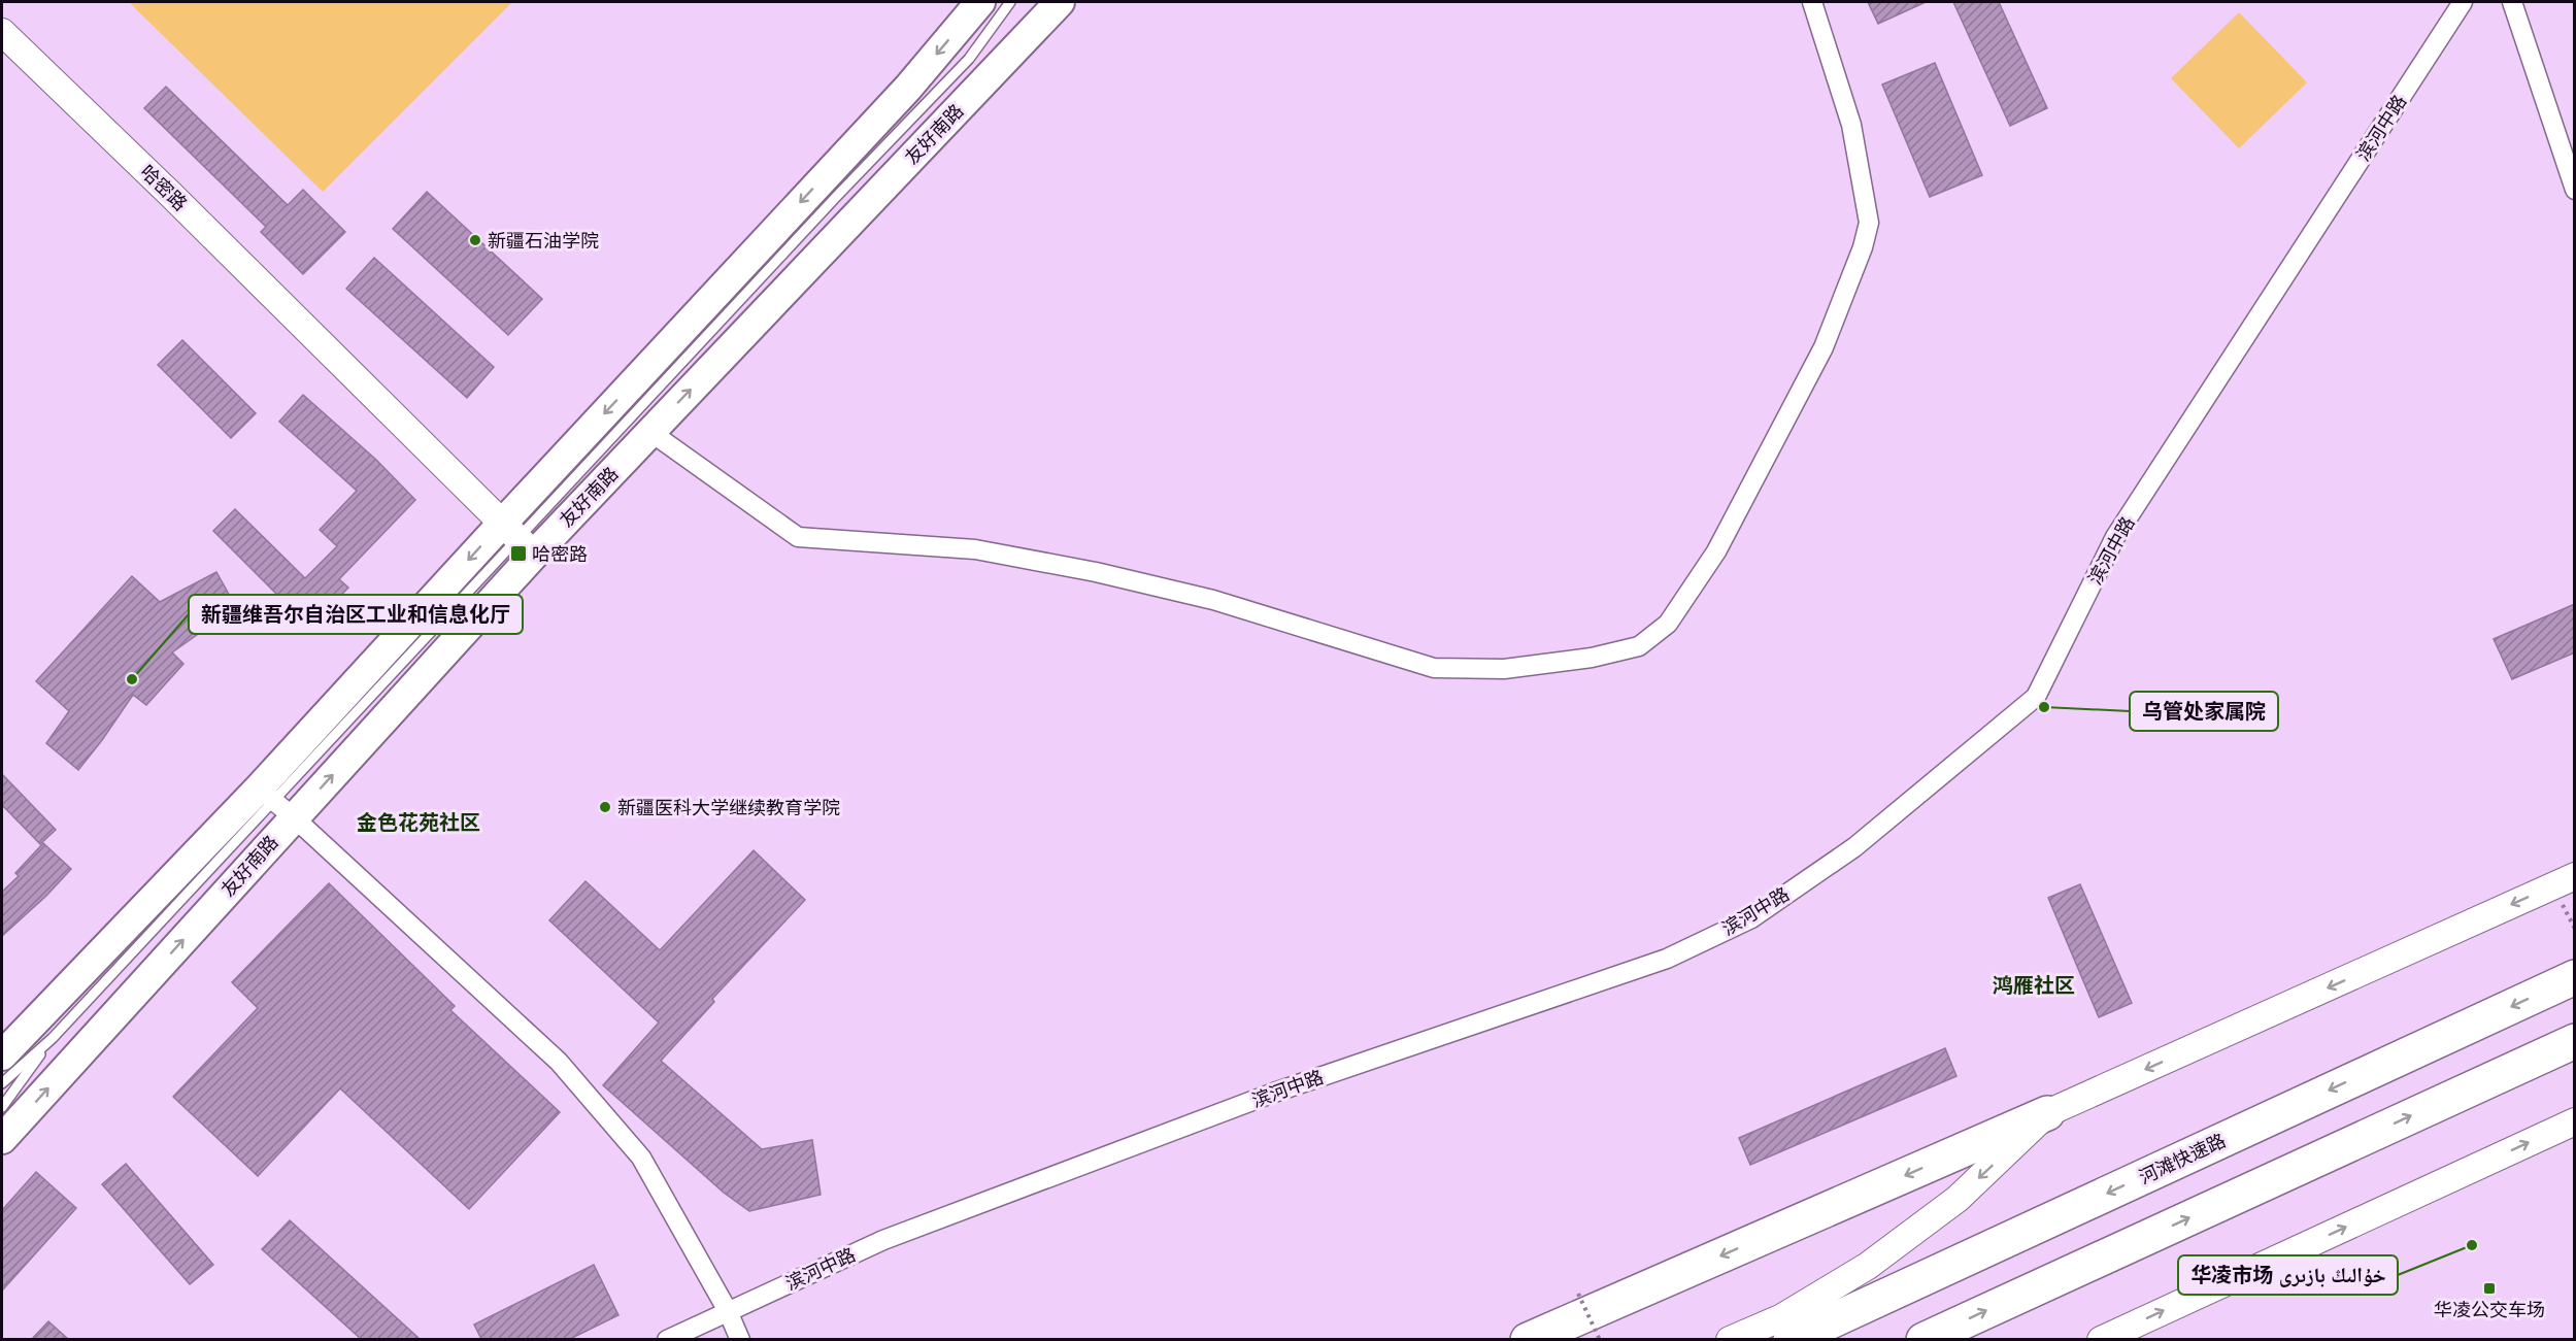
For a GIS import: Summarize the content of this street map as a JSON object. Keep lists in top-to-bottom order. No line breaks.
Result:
{"streets":{"highway":["河滩快速路"],"main road":["友好南路"],"street":["滨河中路","哈密路"]},"crossings":[["友好南路","哈密路"]],"districts":["金色花苑社区","鸿雁社区"],"places":{"other":["新疆石油学院","新疆维吾尔自治区工业和信息化厅","乌管处家属院","新疆医科大学继续教育学院","华凌市场 خۇالىڭ بازىرى"],"transit":["哈密路","华凌公交车场"]}}
